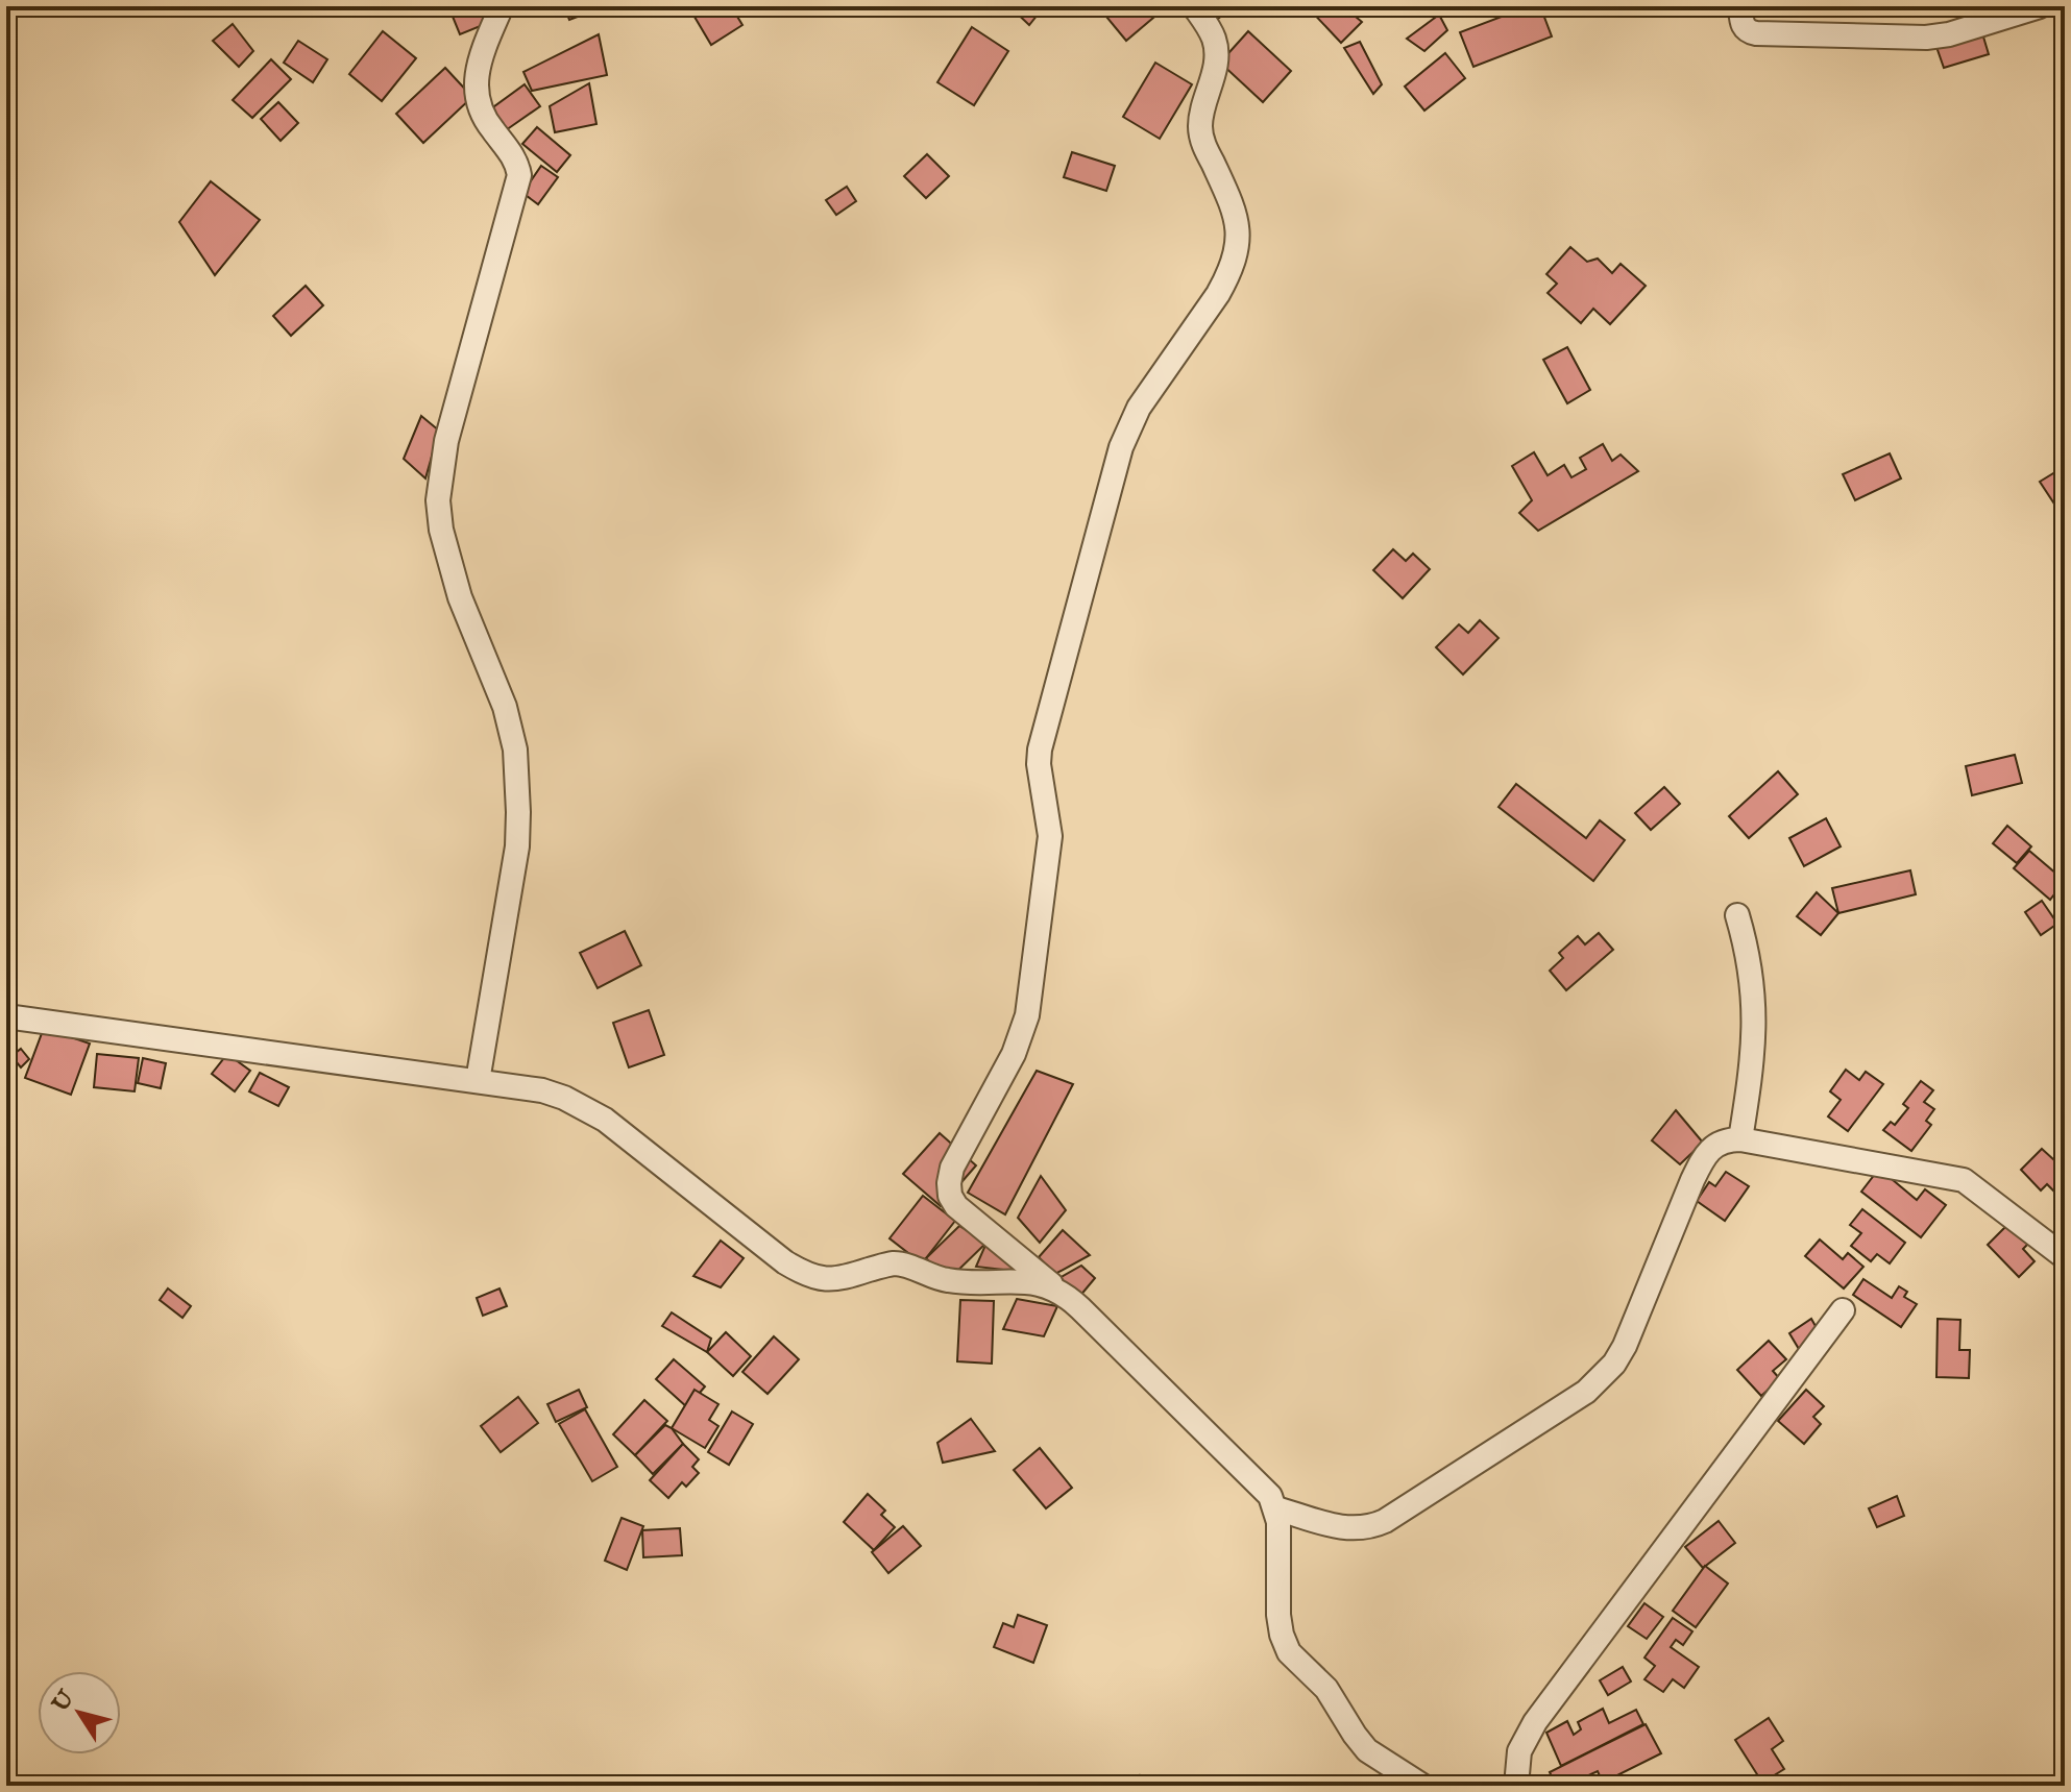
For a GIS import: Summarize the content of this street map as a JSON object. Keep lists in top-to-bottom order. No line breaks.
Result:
{"north":"top left"}
